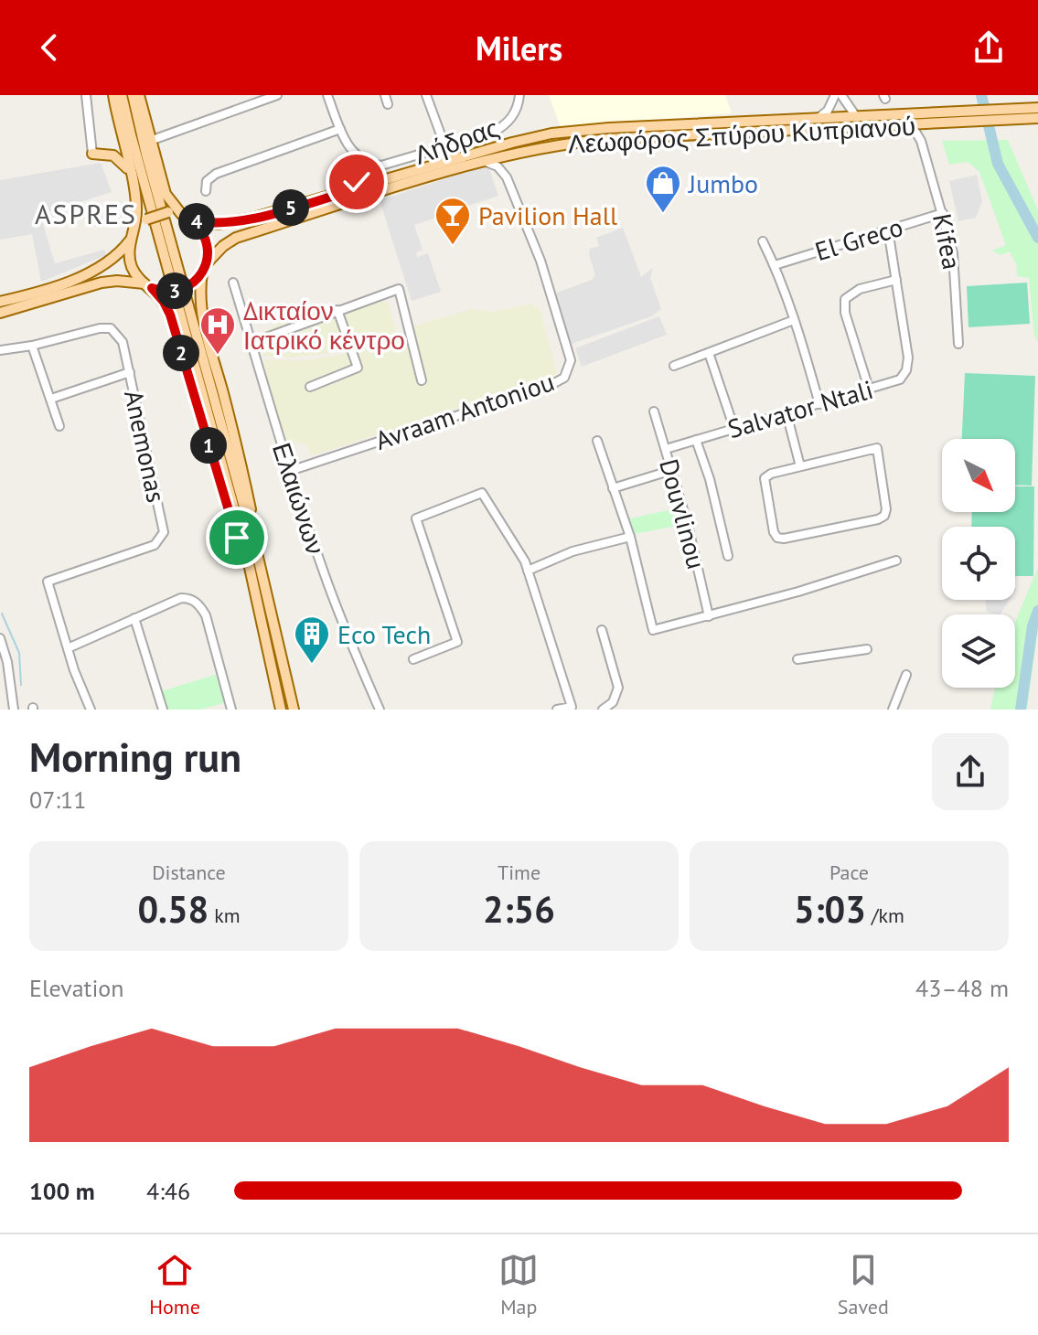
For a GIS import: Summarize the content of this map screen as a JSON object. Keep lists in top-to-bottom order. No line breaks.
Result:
{"streets":{"main road":["Λεωφόρος Σπύρου Κυπριανού"],"street":["Λήδρας","El Greco","Kifea","Salvator Ntali","Avraam Antoniou","Anemonas","Ελαιώνων","Douvlinou"]},"crossings":[["El Greco","Kifea"],["Salvator Ntali","Douvlinou"],["Avraam Antoniou","Ελαιώνων"]],"districts":["ASPRES"],"places":{"shop":["Jumbo"],"bar":["Pavilion Hall"],"hospital":["Δικταίον Ιατρικό κέντρο"],"building":["Eco Tech"]},"north":"bottom right","page":{"header":"Milers","pins":["5","4","3","2","1"],"heading":["Morning run","07:11"],"stats":[["Distance","0.58 km"],["Time","2:56"],["Pace","5:03 /km"]],"chart":["Elevation","43–48 m"],"list":[{"name":"100 m","note":"4:46"}],"tabs":["Home","Map","Saved"]}}
